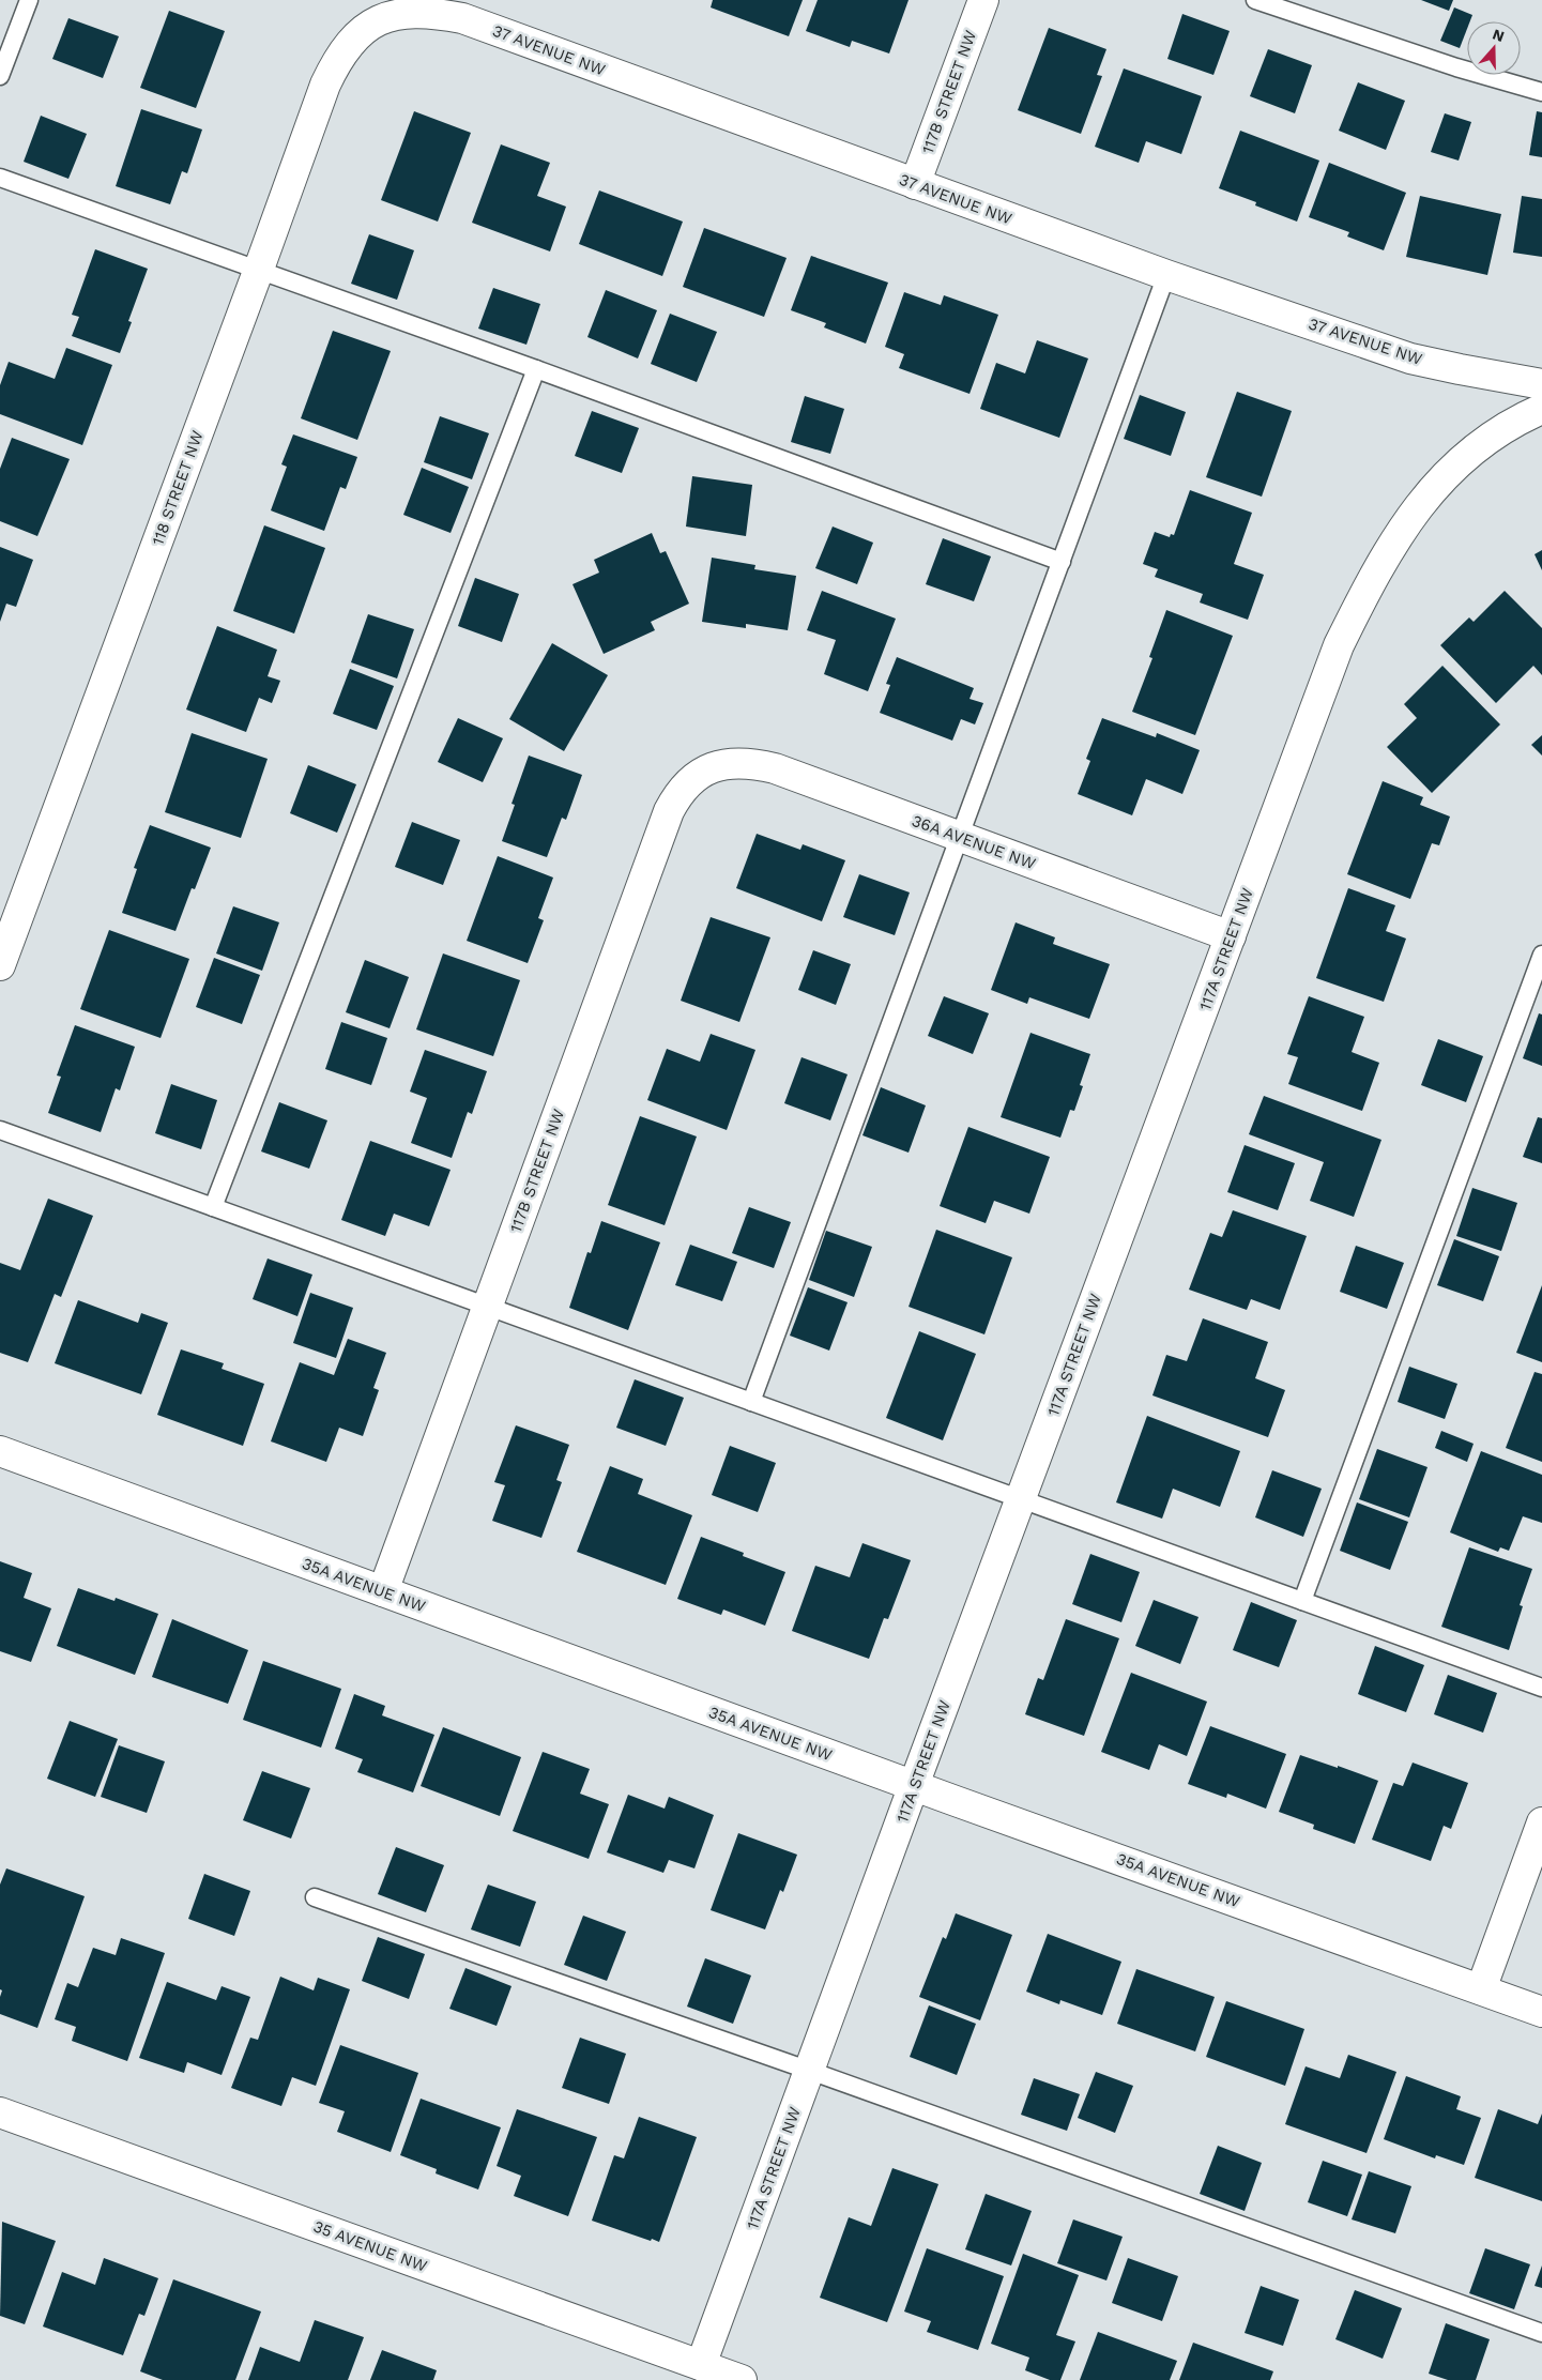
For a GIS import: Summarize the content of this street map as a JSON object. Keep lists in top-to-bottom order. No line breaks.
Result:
{"streets":{"street":["37 AVENUE NW","117B STREET NW","118 STREET NW","36A AVENUE NW","117A STREET NW","35A AVENUE NW","35 AVENUE NW"]},"crossings":[["37 AVENUE NW","117B STREET NW"],["37 AVENUE NW","118 STREET NW"],["117B STREET NW","36A AVENUE NW"],["117B STREET NW","35A AVENUE NW"],["36A AVENUE NW","117A STREET NW"],["117A STREET NW","35A AVENUE NW"],["117A STREET NW","35 AVENUE NW"]],"north":"top"}
